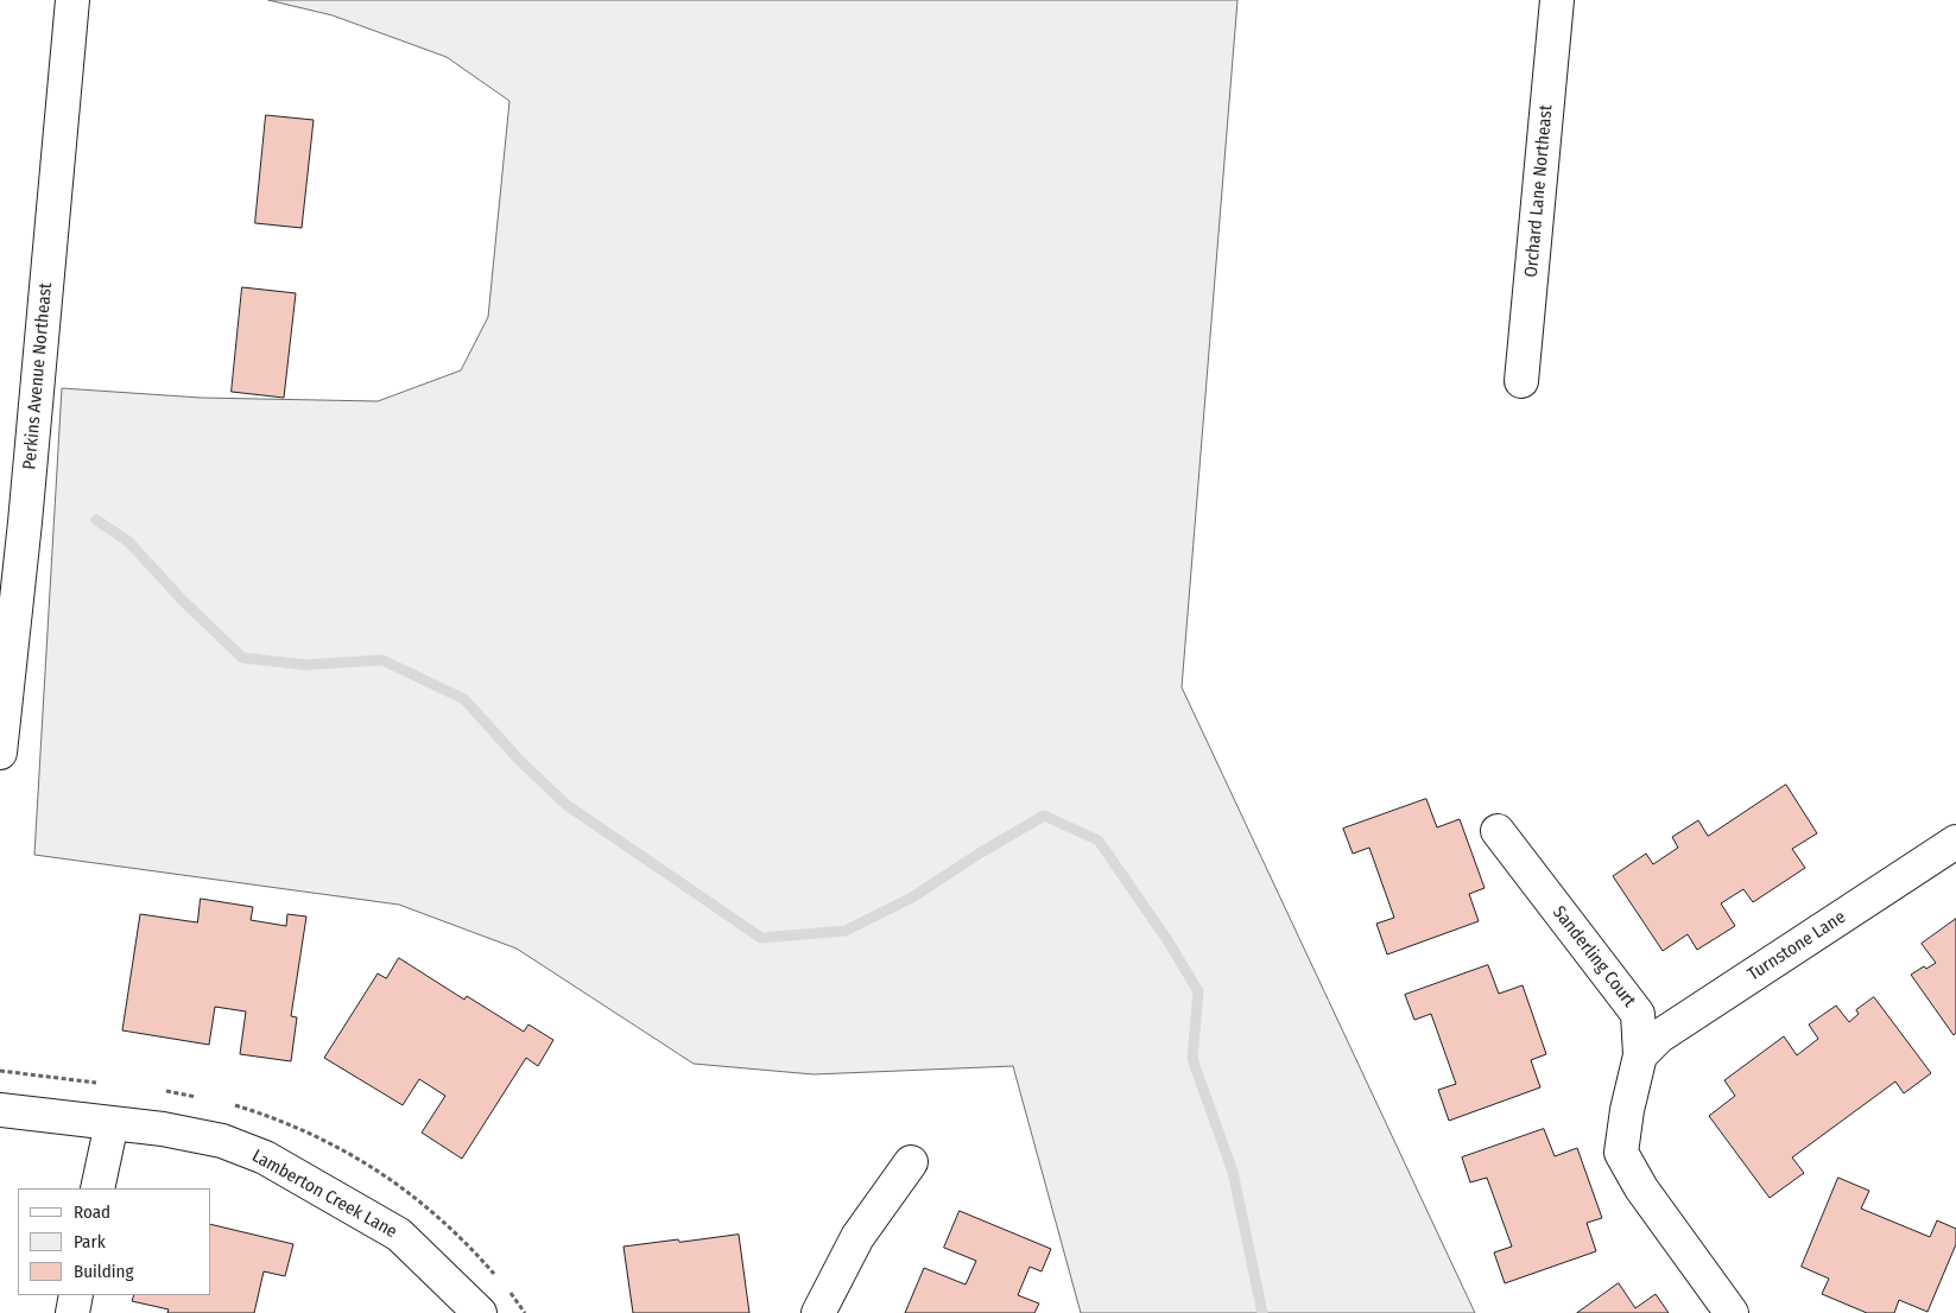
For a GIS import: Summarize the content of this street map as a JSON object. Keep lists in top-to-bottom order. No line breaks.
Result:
{"streets":{"street":["Orchard Lane Northeast","Perkins Avenue Northeast","Turnstone Lane","Sanderling Court","Lamberton Creek Lane"]},"crossings":[["Turnstone Lane","Sanderling Court"]],"legend":["Road","Park","Building"]}
